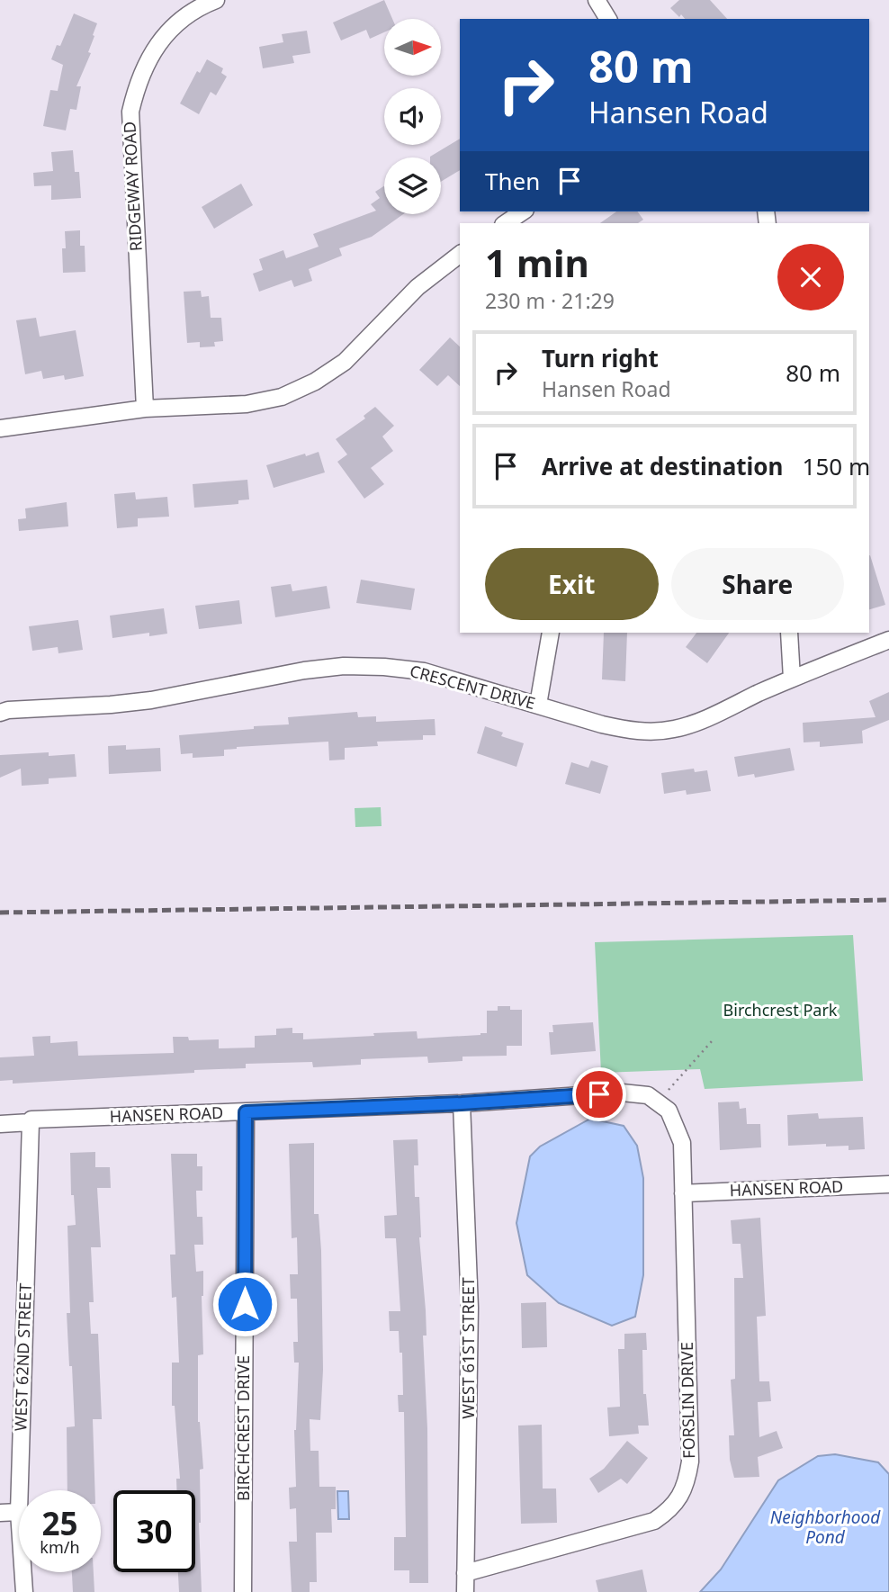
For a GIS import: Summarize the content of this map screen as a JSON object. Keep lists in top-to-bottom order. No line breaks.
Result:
{"streets":{"street":["RIDGEWAY ROAD","CRESCENT DRIVE","HANSEN ROAD","WEST 61ST STREET","WEST 62ND STREET","FORSLIN DRIVE","BIRCHCREST DRIVE"]},"crossings":[["HANSEN ROAD","WEST 61ST STREET"],["HANSEN ROAD","WEST 62ND STREET"],["HANSEN ROAD","FORSLIN DRIVE"],["HANSEN ROAD","BIRCHCREST DRIVE"],["WEST 61ST STREET","FORSLIN DRIVE"]],"water":["Neighborhood Pond"],"parks":["Birchcrest Park"],"north":"right","page":{"turn":["80 m","Hansen Road"],"then":"Then","heading":["1 min","230 m · 21:29"],"list":[{"name":"Turn right","note":"Hansen Road","value":"80 m"},{"name":"Arrive at destination","value":"150 m"}],"buttons":["Exit","Share"],"speed":"25 km/h","limit":"30"}}
